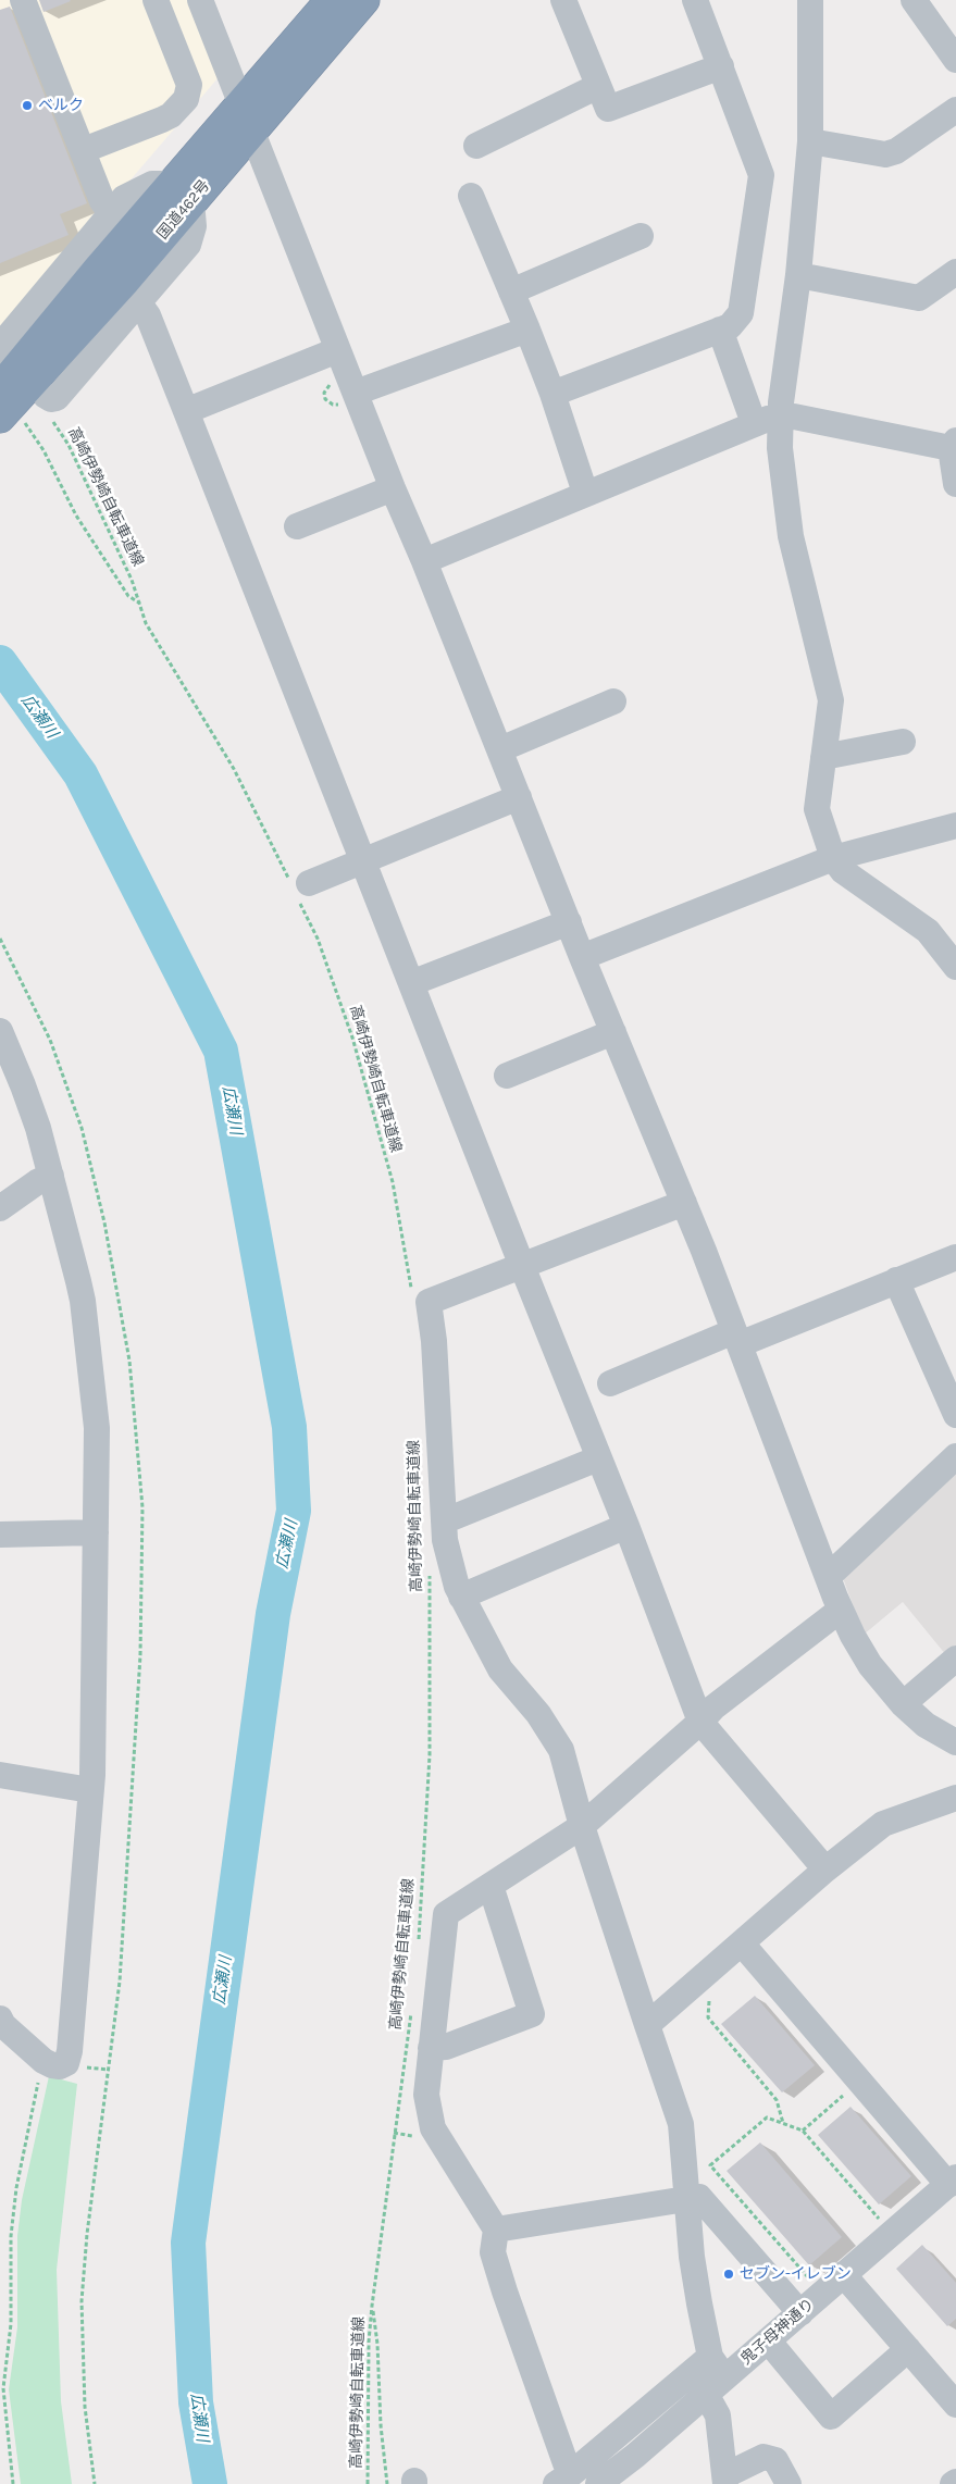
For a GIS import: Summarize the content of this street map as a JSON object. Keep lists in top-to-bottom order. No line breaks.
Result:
{"streets":{"highway":["国道462号"],"street":["鬼子母神通り"],"path":["高崎伊勢崎自転車道線"]},"crossings":[["国道462号","高崎伊勢崎自転車道線"]],"water":["広瀬川"],"places":["ベルク","セブン-イレブン"]}
